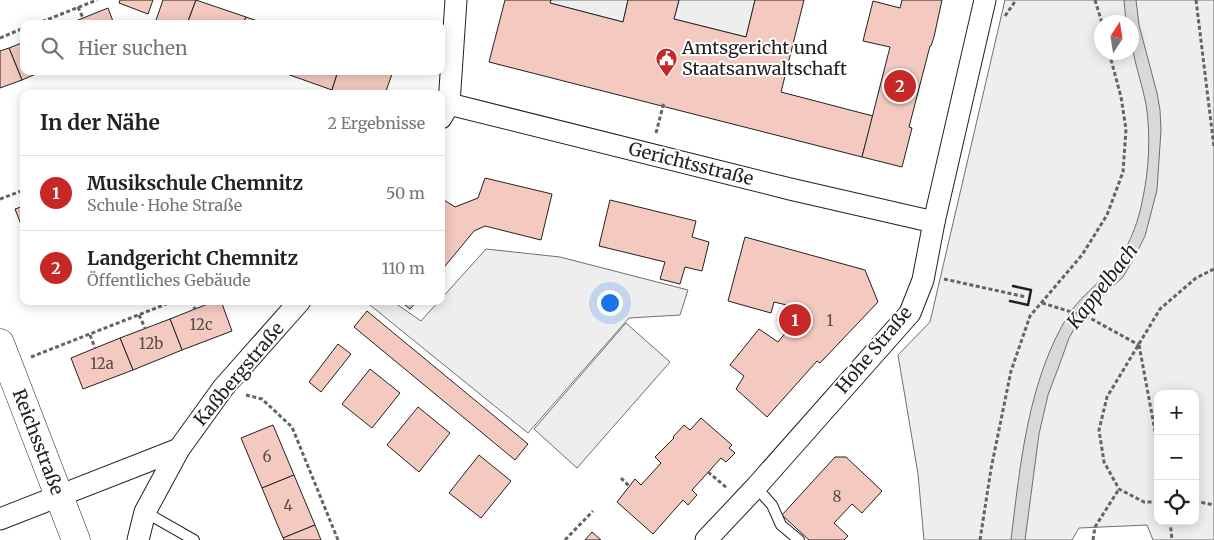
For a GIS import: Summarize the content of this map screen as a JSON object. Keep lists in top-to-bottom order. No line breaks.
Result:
{"streets":{"main road":["Reichsstraße"],"street":["Gerichtsstraße","Hohe Straße","Kaßbergstraße"]},"crossings":[["Gerichtsstraße","Hohe Straße"]],"water":["Kappelbach"],"places":{"public building":["Amtsgericht und Staatsanwaltschaft"]},"house_numbers":["1","12c","12b","12a","6","8","4"],"north":"top","page":{"search":"Hier suchen","pins":["2","1"],"heading":["In der Nähe","2 Ergebnisse"],"list":[{"mark":"1","name":"Musikschule Chemnitz","note":"Schule · Hohe Straße","value":"50 m"},{"mark":"2","name":"Landgericht Chemnitz","note":"Öffentliches Gebäude","value":"110 m"}],"map_buttons":["+","−"]}}
